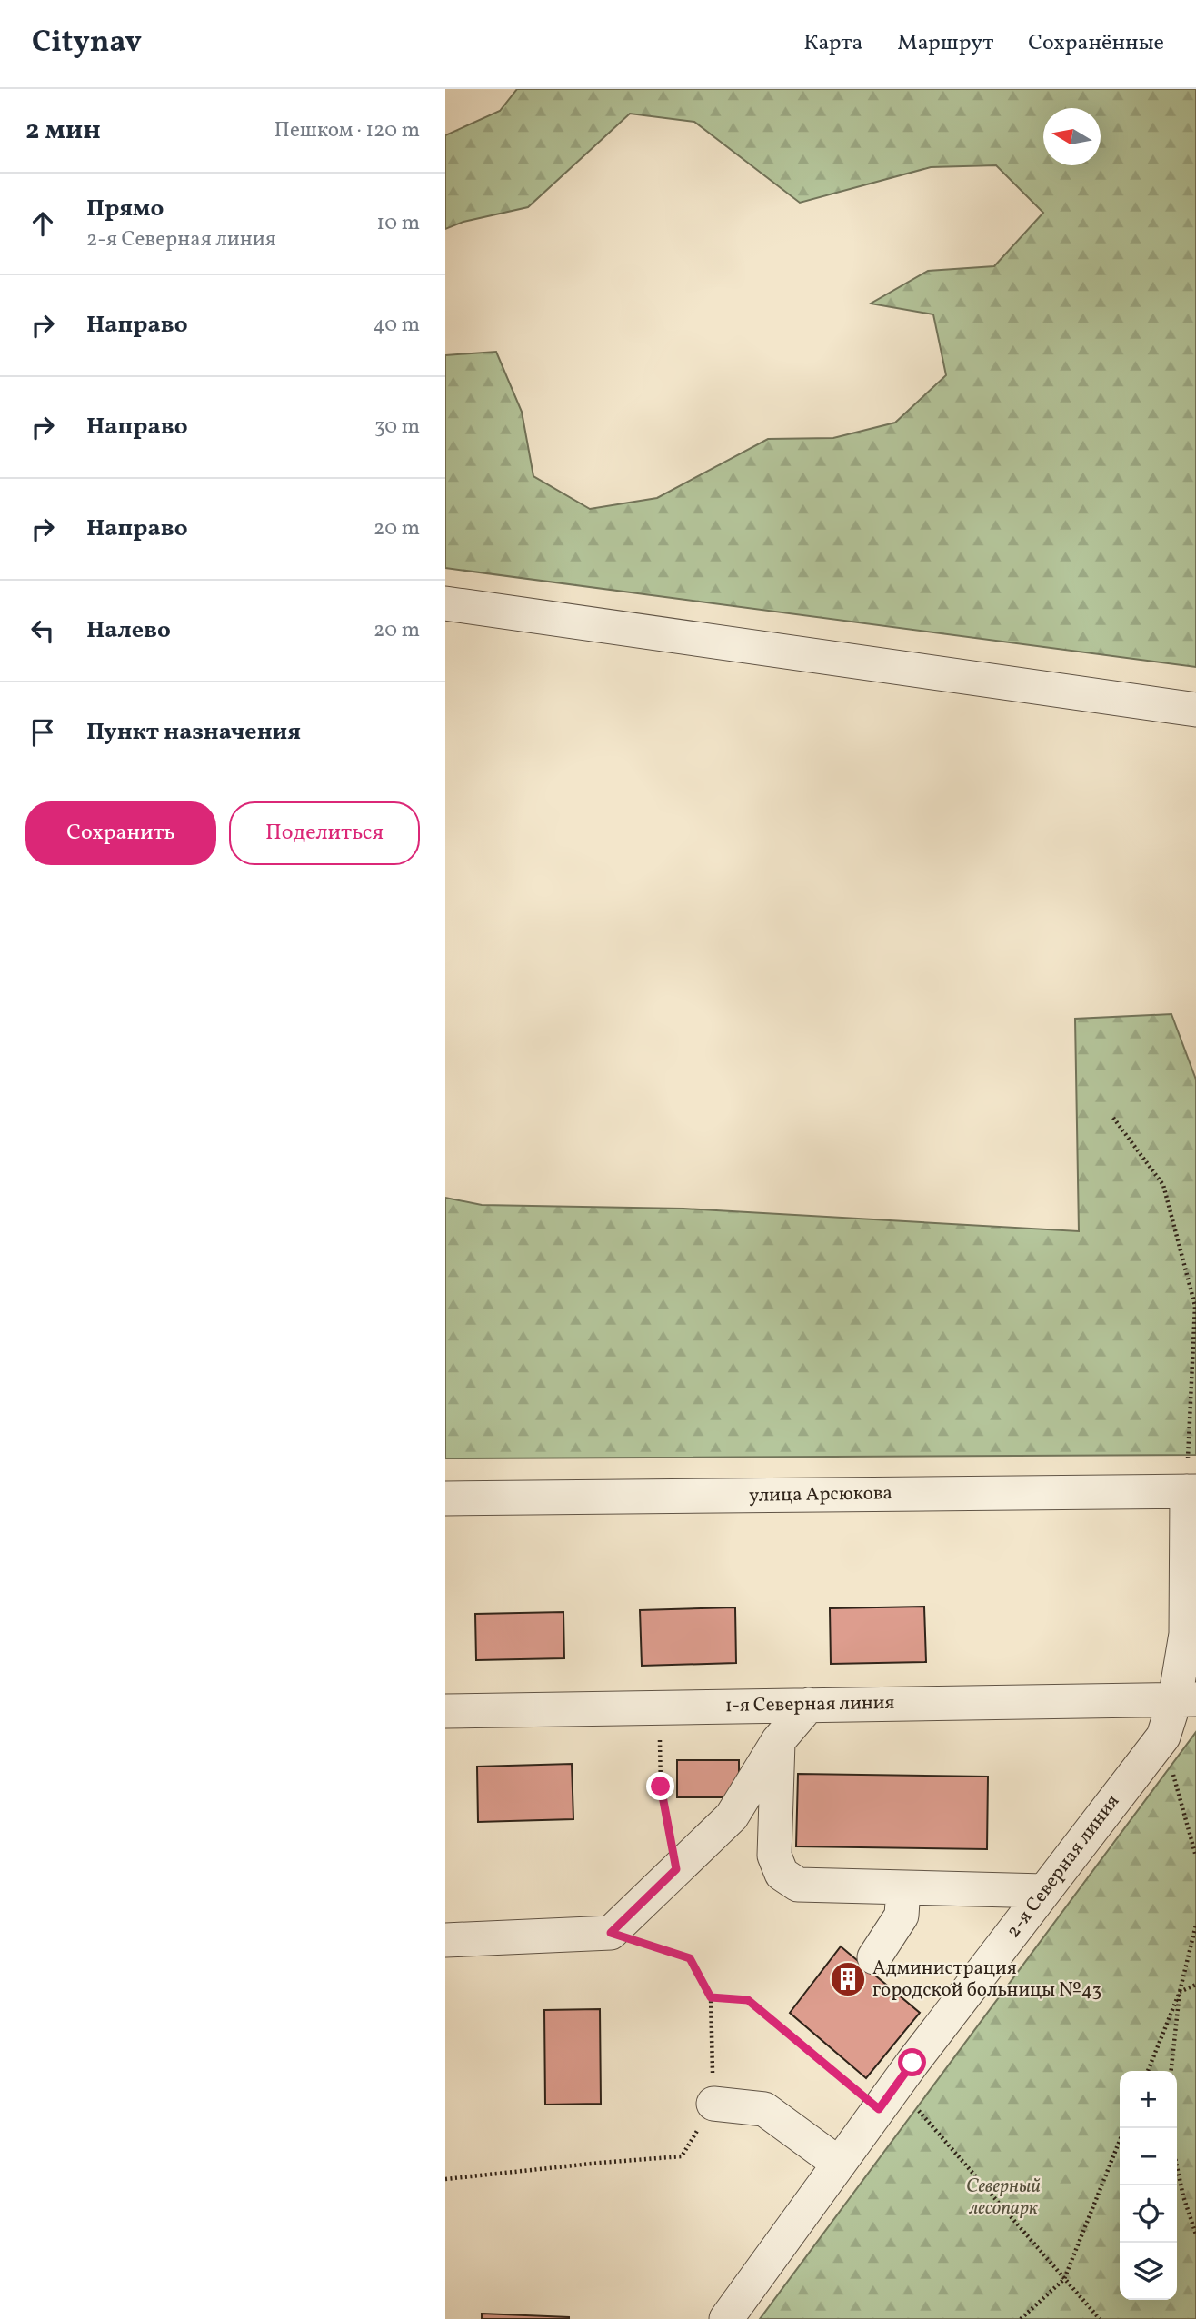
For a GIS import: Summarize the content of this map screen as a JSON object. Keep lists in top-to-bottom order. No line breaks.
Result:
{"streets":{"street":["улица Арсюкова","1-я Северная линия","2-я Северная линия"]},"crossings":[["улица Арсюкова","2-я Северная линия"],["1-я Северная линия","2-я Северная линия"]],"parks":["Северный лесопарк"],"places":{"building":["Администрация городской больницы №43"]},"north":"left","page":{"header":"Citynav","nav":["Карта","Маршрут","Сохранённые"],"heading":["2 мин","Пешком · 120 m"],"list":[["Прямо","2-я Северная линия","10 m"],["Направо","40 m"],["Направо","30 m"],["Направо","20 m"],["Налево","20 m"],"Пункт назначения"],"buttons":["Сохранить","Поделиться"],"map_buttons":["+","−"]}}
